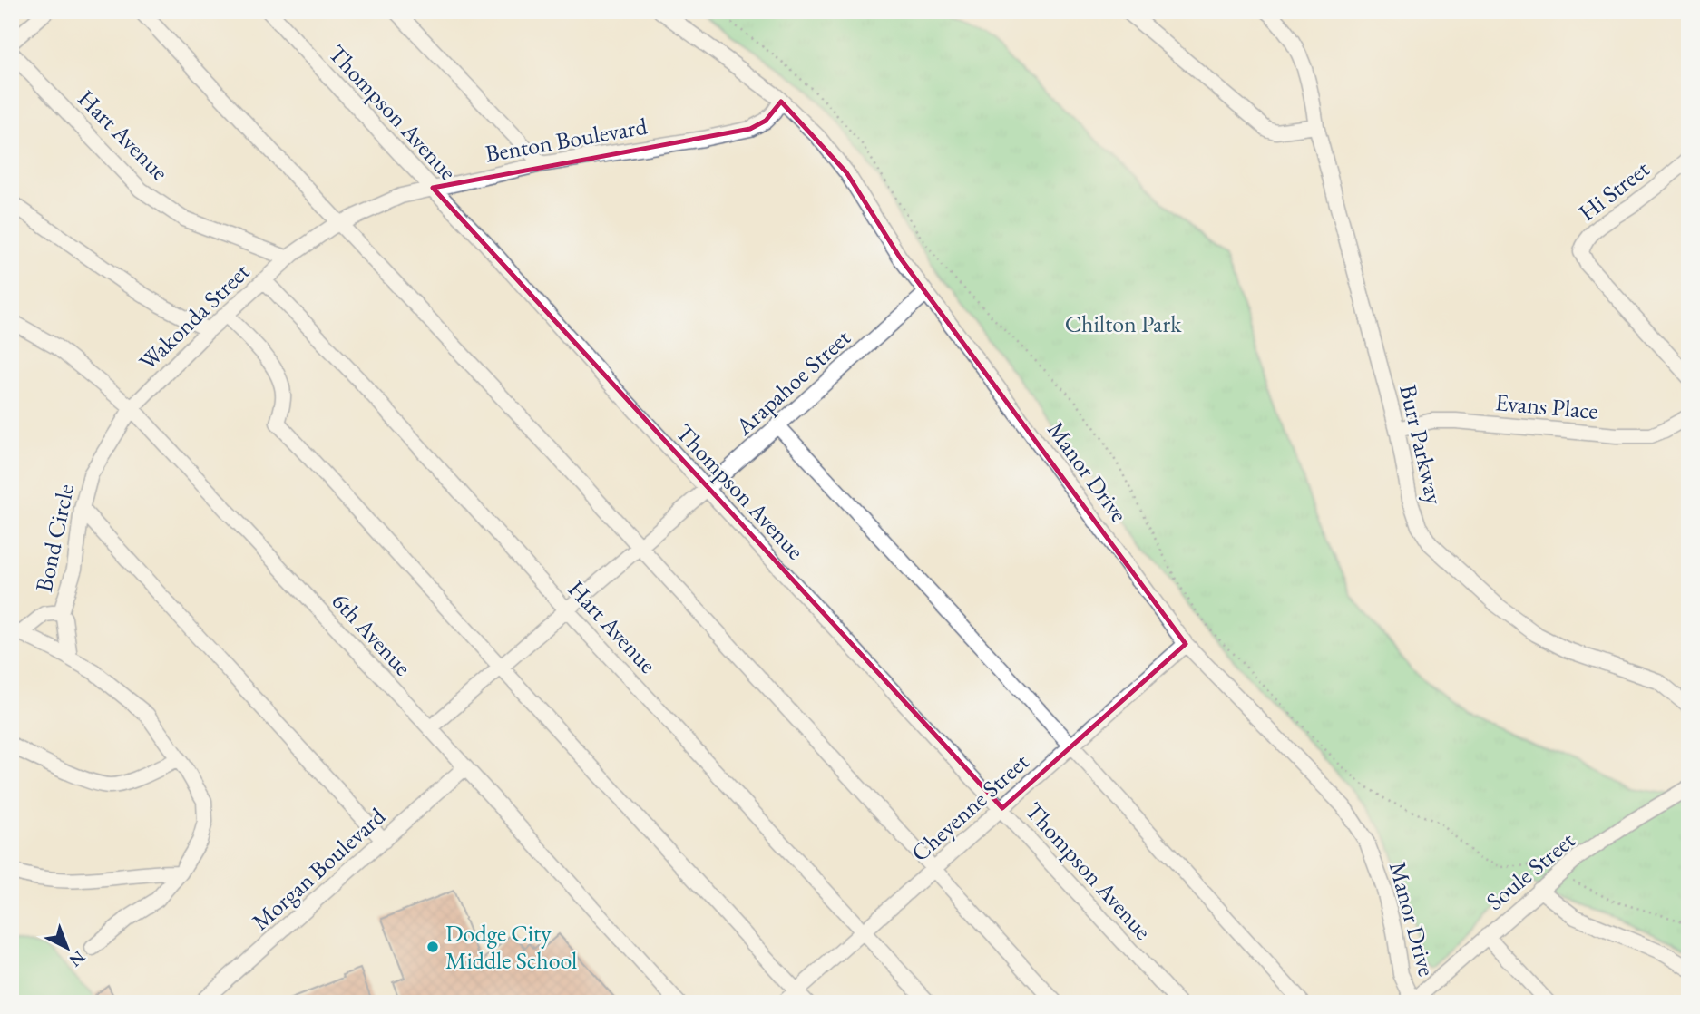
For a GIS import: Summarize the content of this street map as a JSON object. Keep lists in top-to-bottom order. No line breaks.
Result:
{"streets":{"street":["Thompson Avenue","Hart Avenue","Benton Boulevard","Hi Street","Wakonda Street","Arapahoe Street","Evans Place","Burr Parkway","Manor Drive","Bond Circle","6th Avenue","Cheyenne Street","Morgan Boulevard","Soule Street"]},"crossings":[["Thompson Avenue","Benton Boulevard"],["Thompson Avenue","Arapahoe Street"],["Thompson Avenue","Cheyenne Street"],["Hart Avenue","Benton Boulevard"],["Hart Avenue","Wakonda Street"],["Hart Avenue","Arapahoe Street"],["Hart Avenue","Cheyenne Street"],["Benton Boulevard","Wakonda Street"],["Benton Boulevard","Manor Drive"],["Wakonda Street","Bond Circle"],["Wakonda Street","6th Avenue"],["Arapahoe Street","Manor Drive"],["Arapahoe Street","6th Avenue"],["Evans Place","Burr Parkway"],["Manor Drive","Cheyenne Street"],["Manor Drive","Soule Street"],["Bond Circle","6th Avenue"],["6th Avenue","Morgan Boulevard"]],"parks":["Chilton Park"],"places":["Dodge City Middle School"],"north":"bottom right"}
